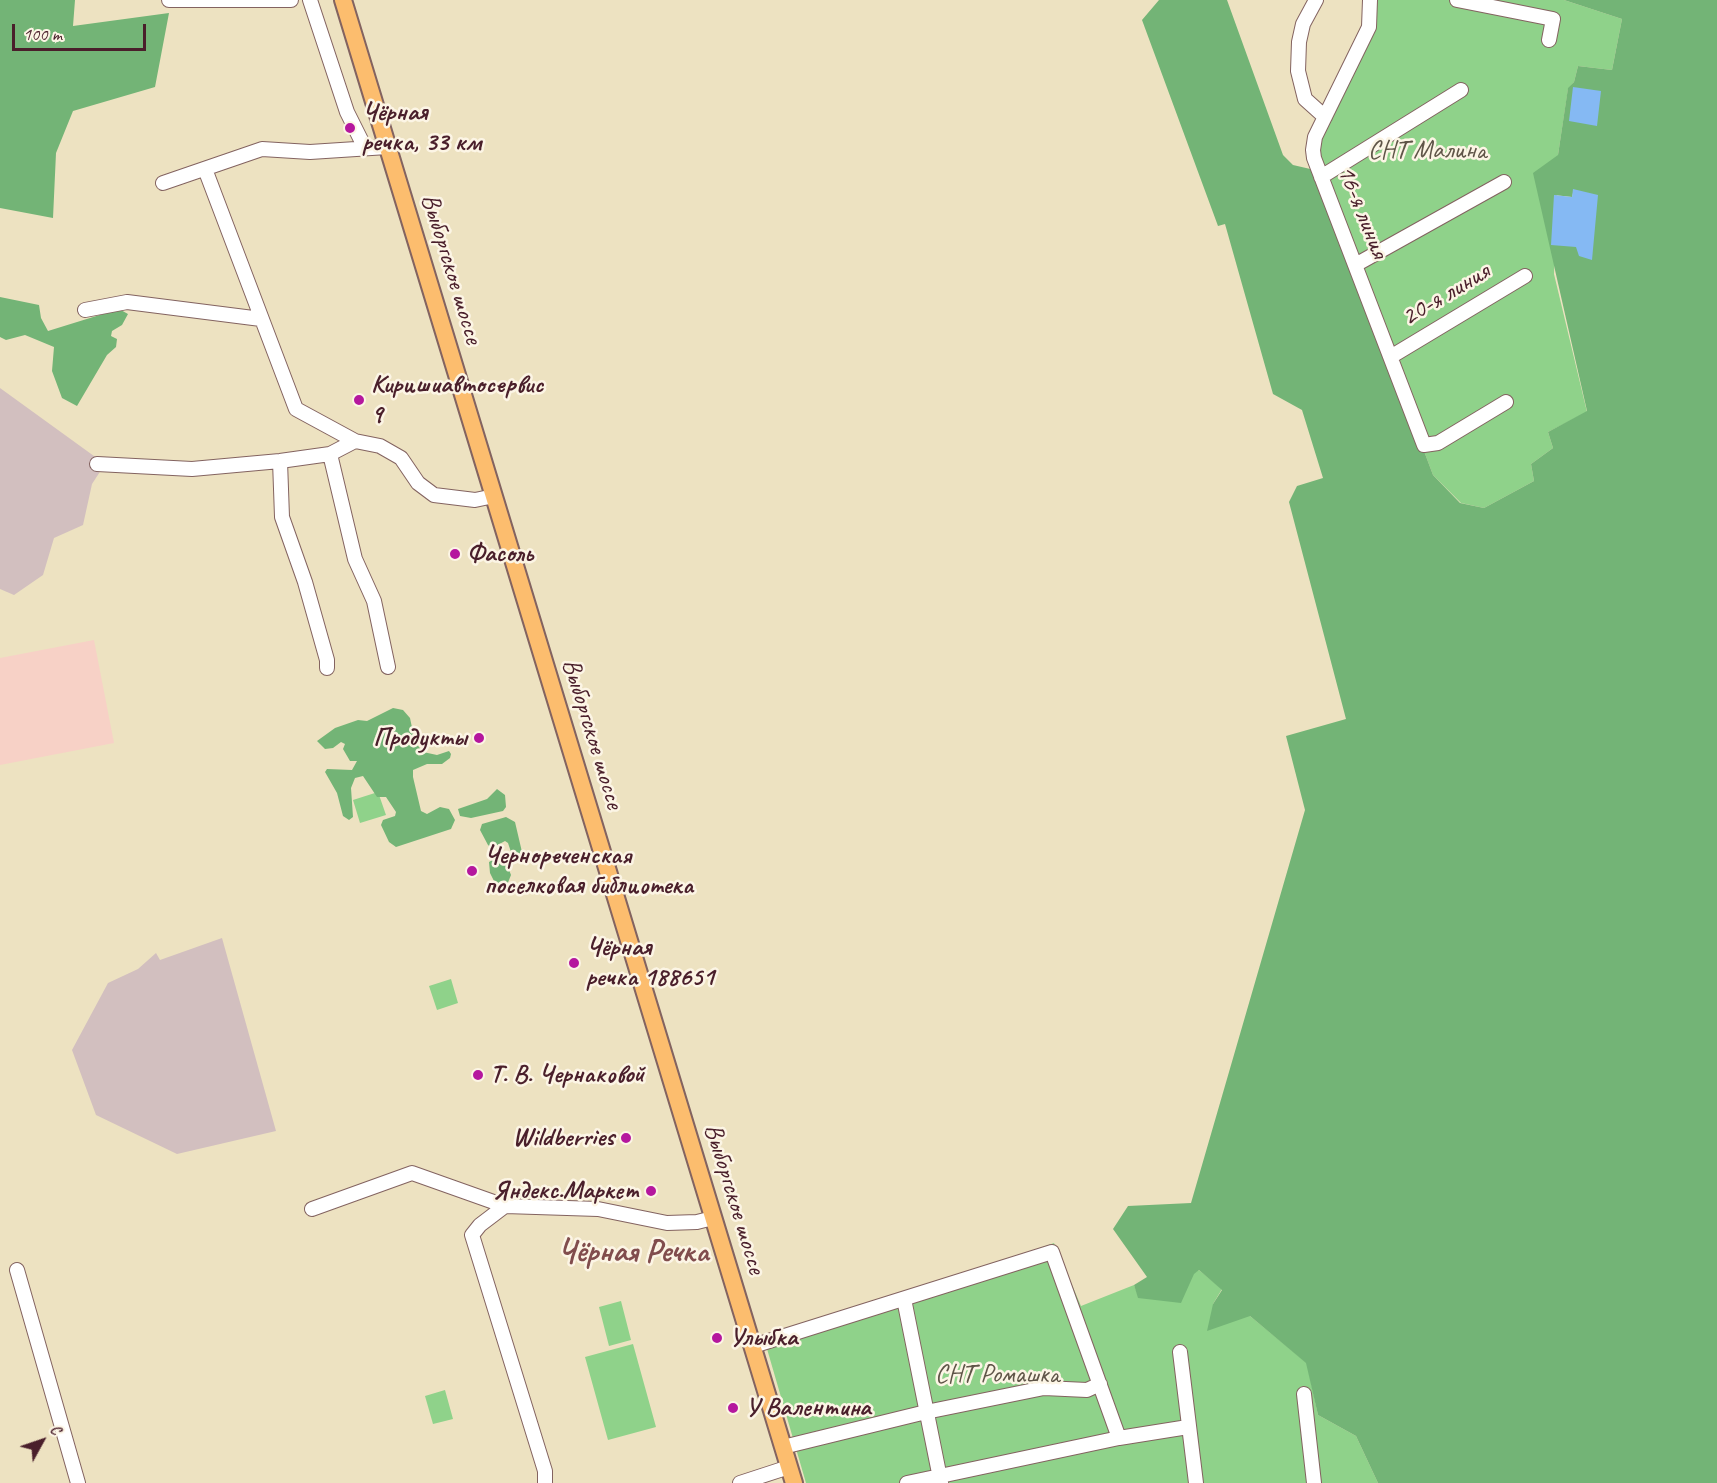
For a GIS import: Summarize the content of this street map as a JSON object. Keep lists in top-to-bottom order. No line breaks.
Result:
{"streets":{"main road":["Выборгское шоссе"],"street":["16-я линия","20-я линия"]},"crossings":[["16-я линия","20-я линия"]],"districts":["Чёрная Речка"],"parks":["СНТ Малина","СНТ Ромашка"],"places":["Чёрная речка, 33 км","Киришиавтосервис 9","Фасоль","Продукты","Чернореченская поселковая библиотека","Чёрная речка 188651","Т. В. Чернаковой","Wildberries","Яндекс.Маркет","Улыбка","У Валентина"],"scale_bar":"100 m","north":"top right"}
